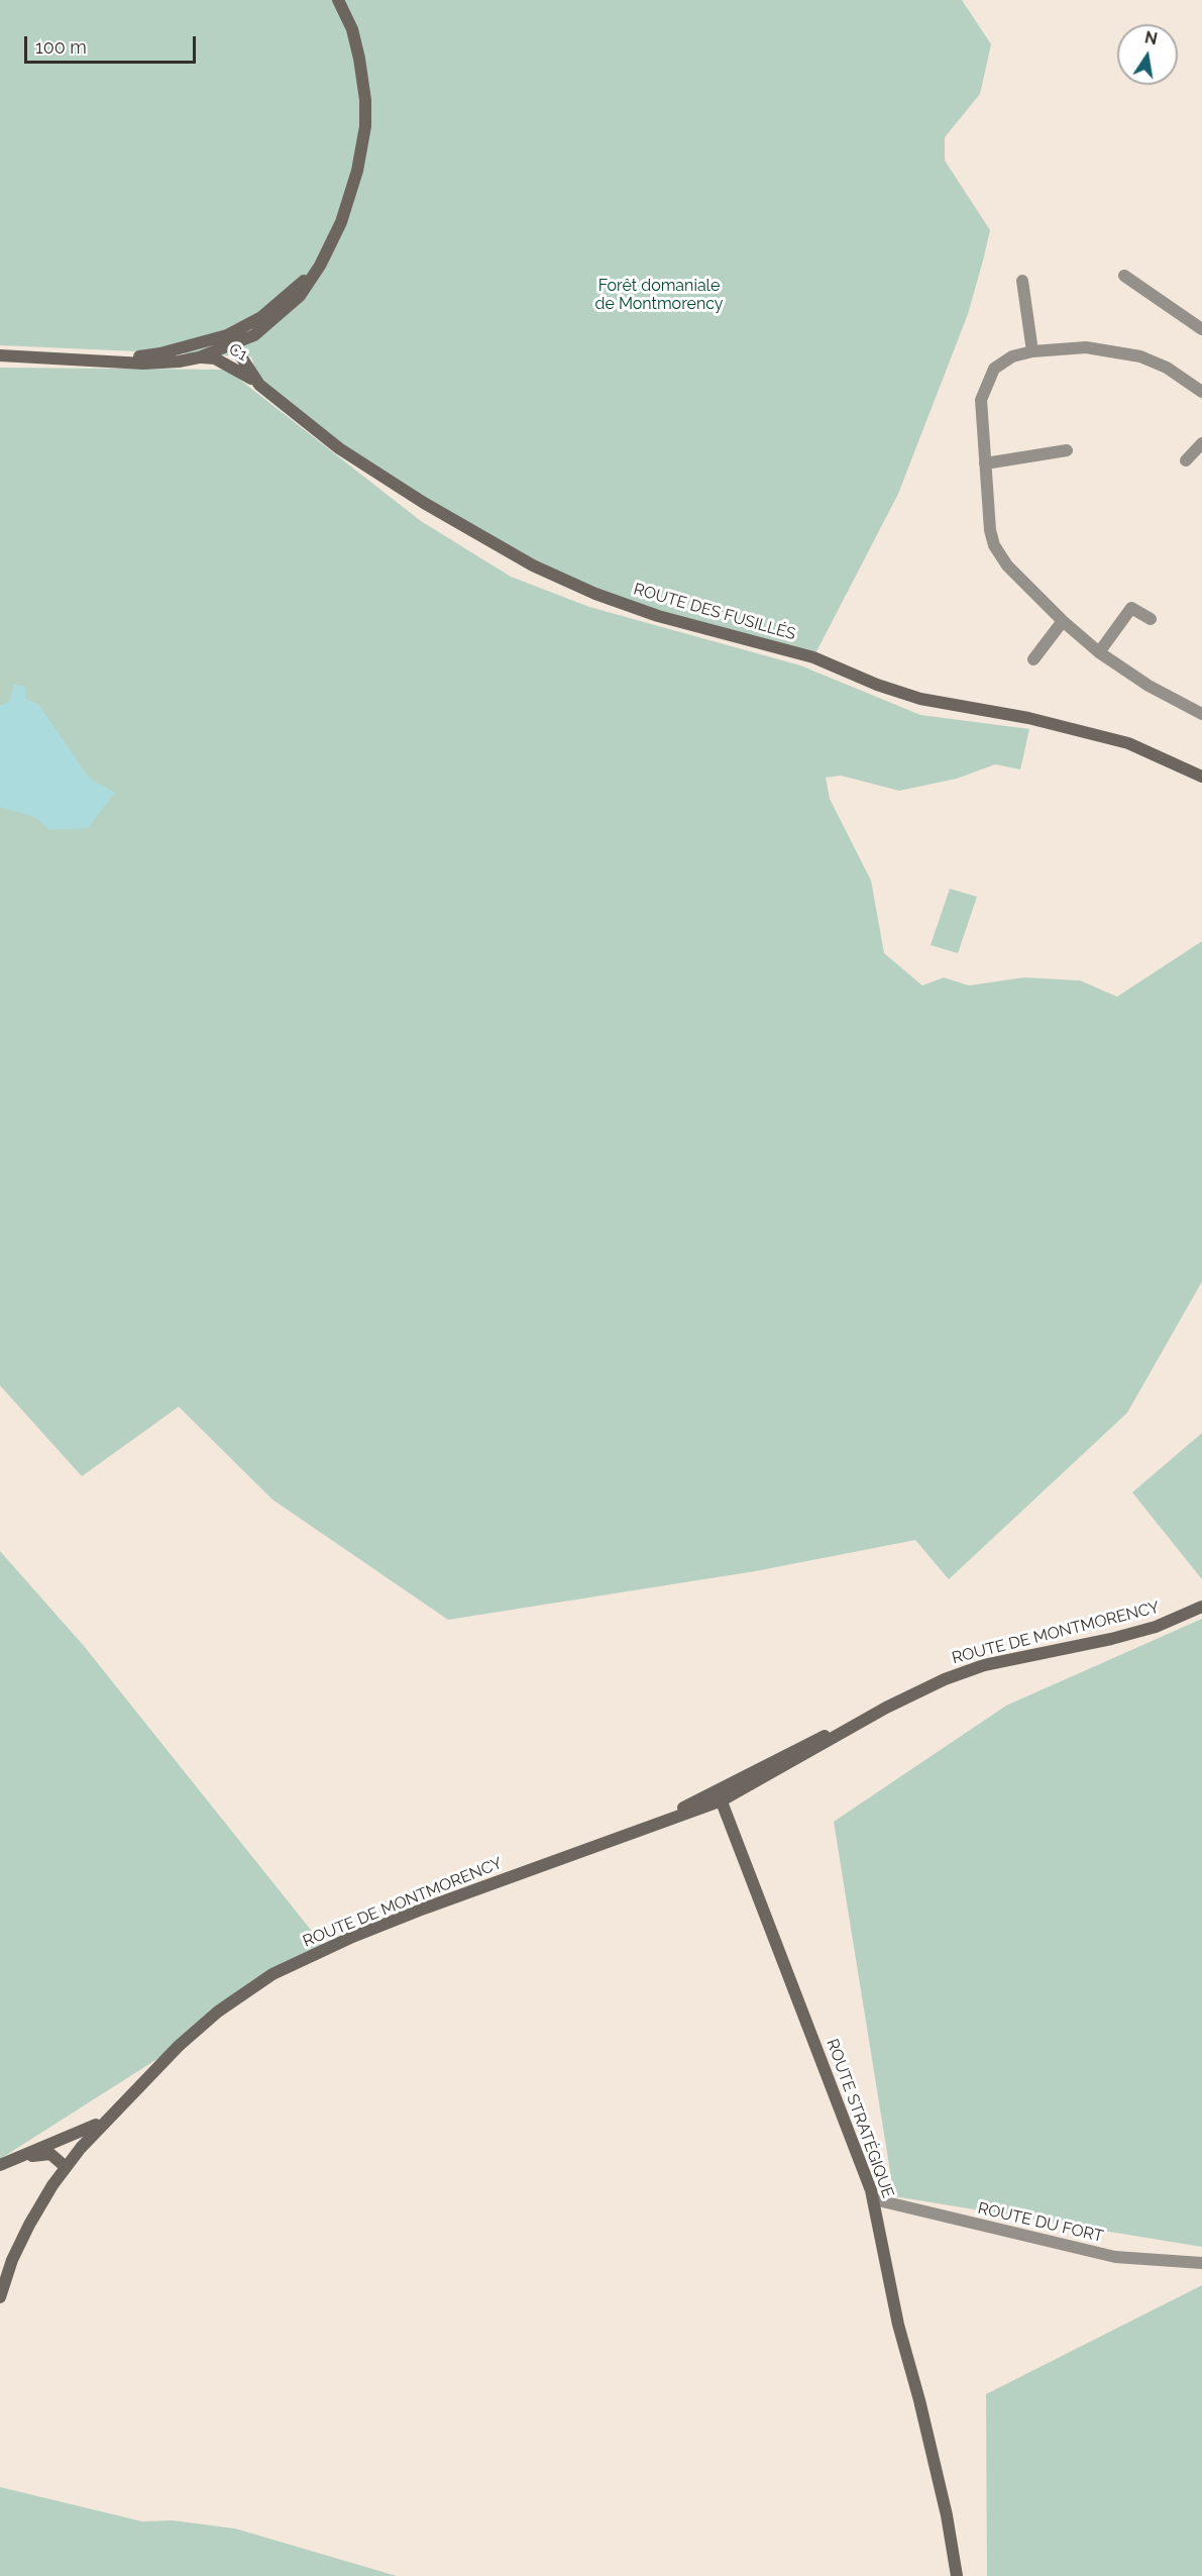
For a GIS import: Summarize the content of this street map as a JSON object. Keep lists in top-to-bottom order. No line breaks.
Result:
{"streets":{"main road":["C1","ROUTE DES FUSILLÉS","ROUTE DE MONTMORENCY","ROUTE STRATÉGIQUE"],"street":["ROUTE DU FORT"]},"crossings":[["C1","ROUTE DES FUSILLÉS"],["ROUTE DE MONTMORENCY","ROUTE STRATÉGIQUE"],["ROUTE STRATÉGIQUE","ROUTE DU FORT"]],"parks":["Forêt domaniale de Montmorency"],"scale_bar":"100 m","north":"top"}
